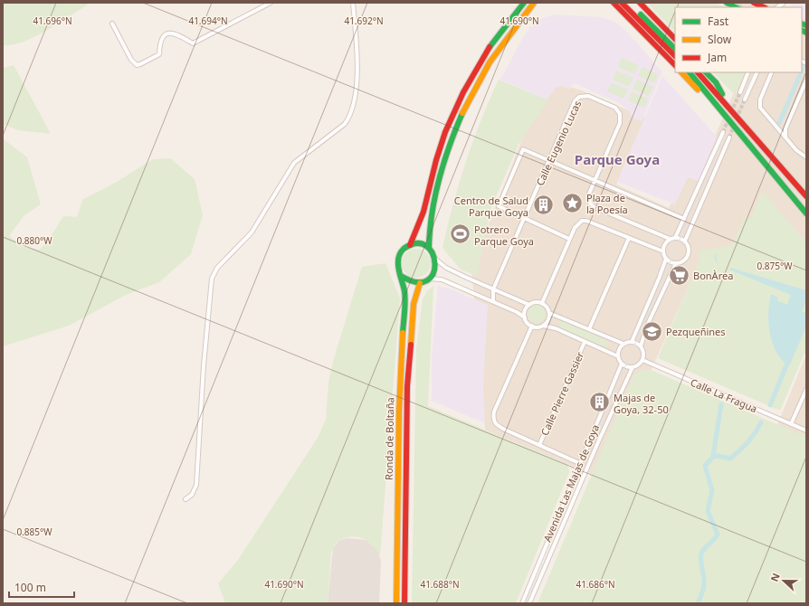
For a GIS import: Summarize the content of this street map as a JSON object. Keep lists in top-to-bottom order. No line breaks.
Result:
{"streets":{"main road":["Ronda de Boltaña"],"street":["Calle Eugenio Lucas","Calle Pierre Gassier","Calle La Fragua","Avenida Las Majas de Goya"]},"crossings":[["Calle La Fragua","Avenida Las Majas de Goya"]],"districts":["Parque Goya"],"places":{"place":["Plaza de la Poesía"],"building":["Centro de Salud Parque Goya","Majas de Goya, 32-50"],"sports":["Potrero Parque Goya"],"supermarket":["BonÀrea"],"school or university":["Pezqueñines"]},"legend":["Fast","Slow","Jam"],"scale_bar":"100 m","north":"left","coordinates":["41.696°N","41.694°N","41.692°N","41.690°N","0.880°W","0.875°W","0.885°W","41.688°N","41.686°N"]}
